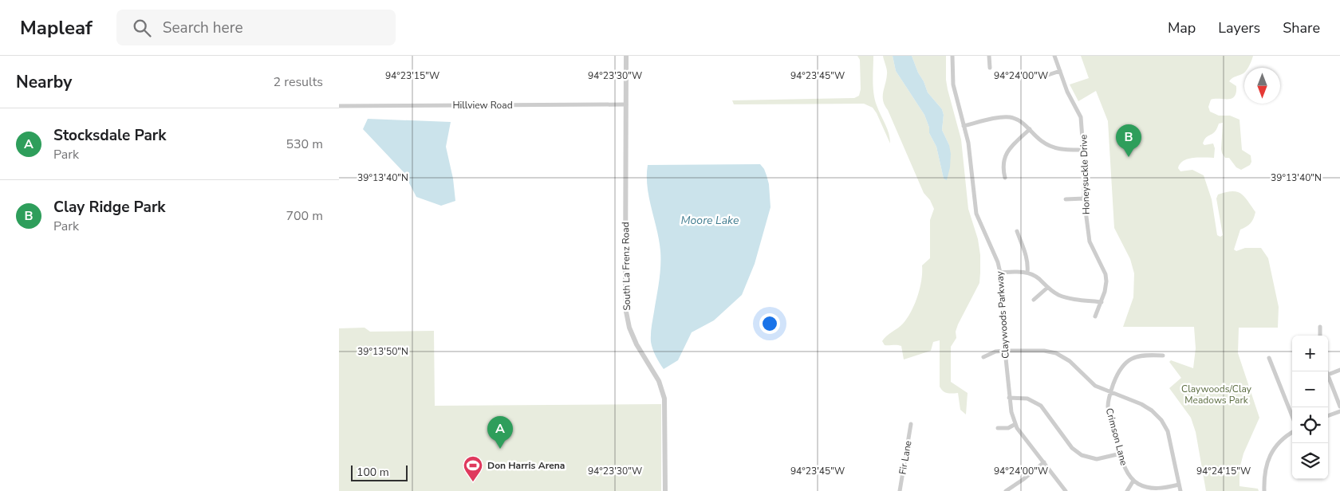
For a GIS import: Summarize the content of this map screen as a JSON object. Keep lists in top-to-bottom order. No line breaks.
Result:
{"streets":{"street":["Hillview Road","Honeysuckle Drive","South La Frenz Road","Claywoods Parkway","Crimson Lane","Fir Lane"]},"crossings":[["Hillview Road","South La Frenz Road"]],"water":["Moore Lake"],"parks":["Claywoods/Clay Meadows Park"],"places":{"sports":["Don Harris Arena"]},"scale_bar":"100 m","north":"bottom","page":{"header":"Mapleaf","search":"Search here","nav":["Map","Layers","Share"],"heading":["Nearby","2 results"],"list":[{"mark":"A","name":"Stocksdale Park","note":"Park","value":"530 m"},{"mark":"B","name":"Clay Ridge Park","note":"Park","value":"700 m"}],"pins":["B","A"],"map_buttons":["+","−"],"scale":"100 m"},"coordinates":["94°23'15\"W","94°23'30\"W","94°23'45\"W","94°24'00\"W","39°13'40\"N","39°13'50\"N","94°24'15\"W"]}
